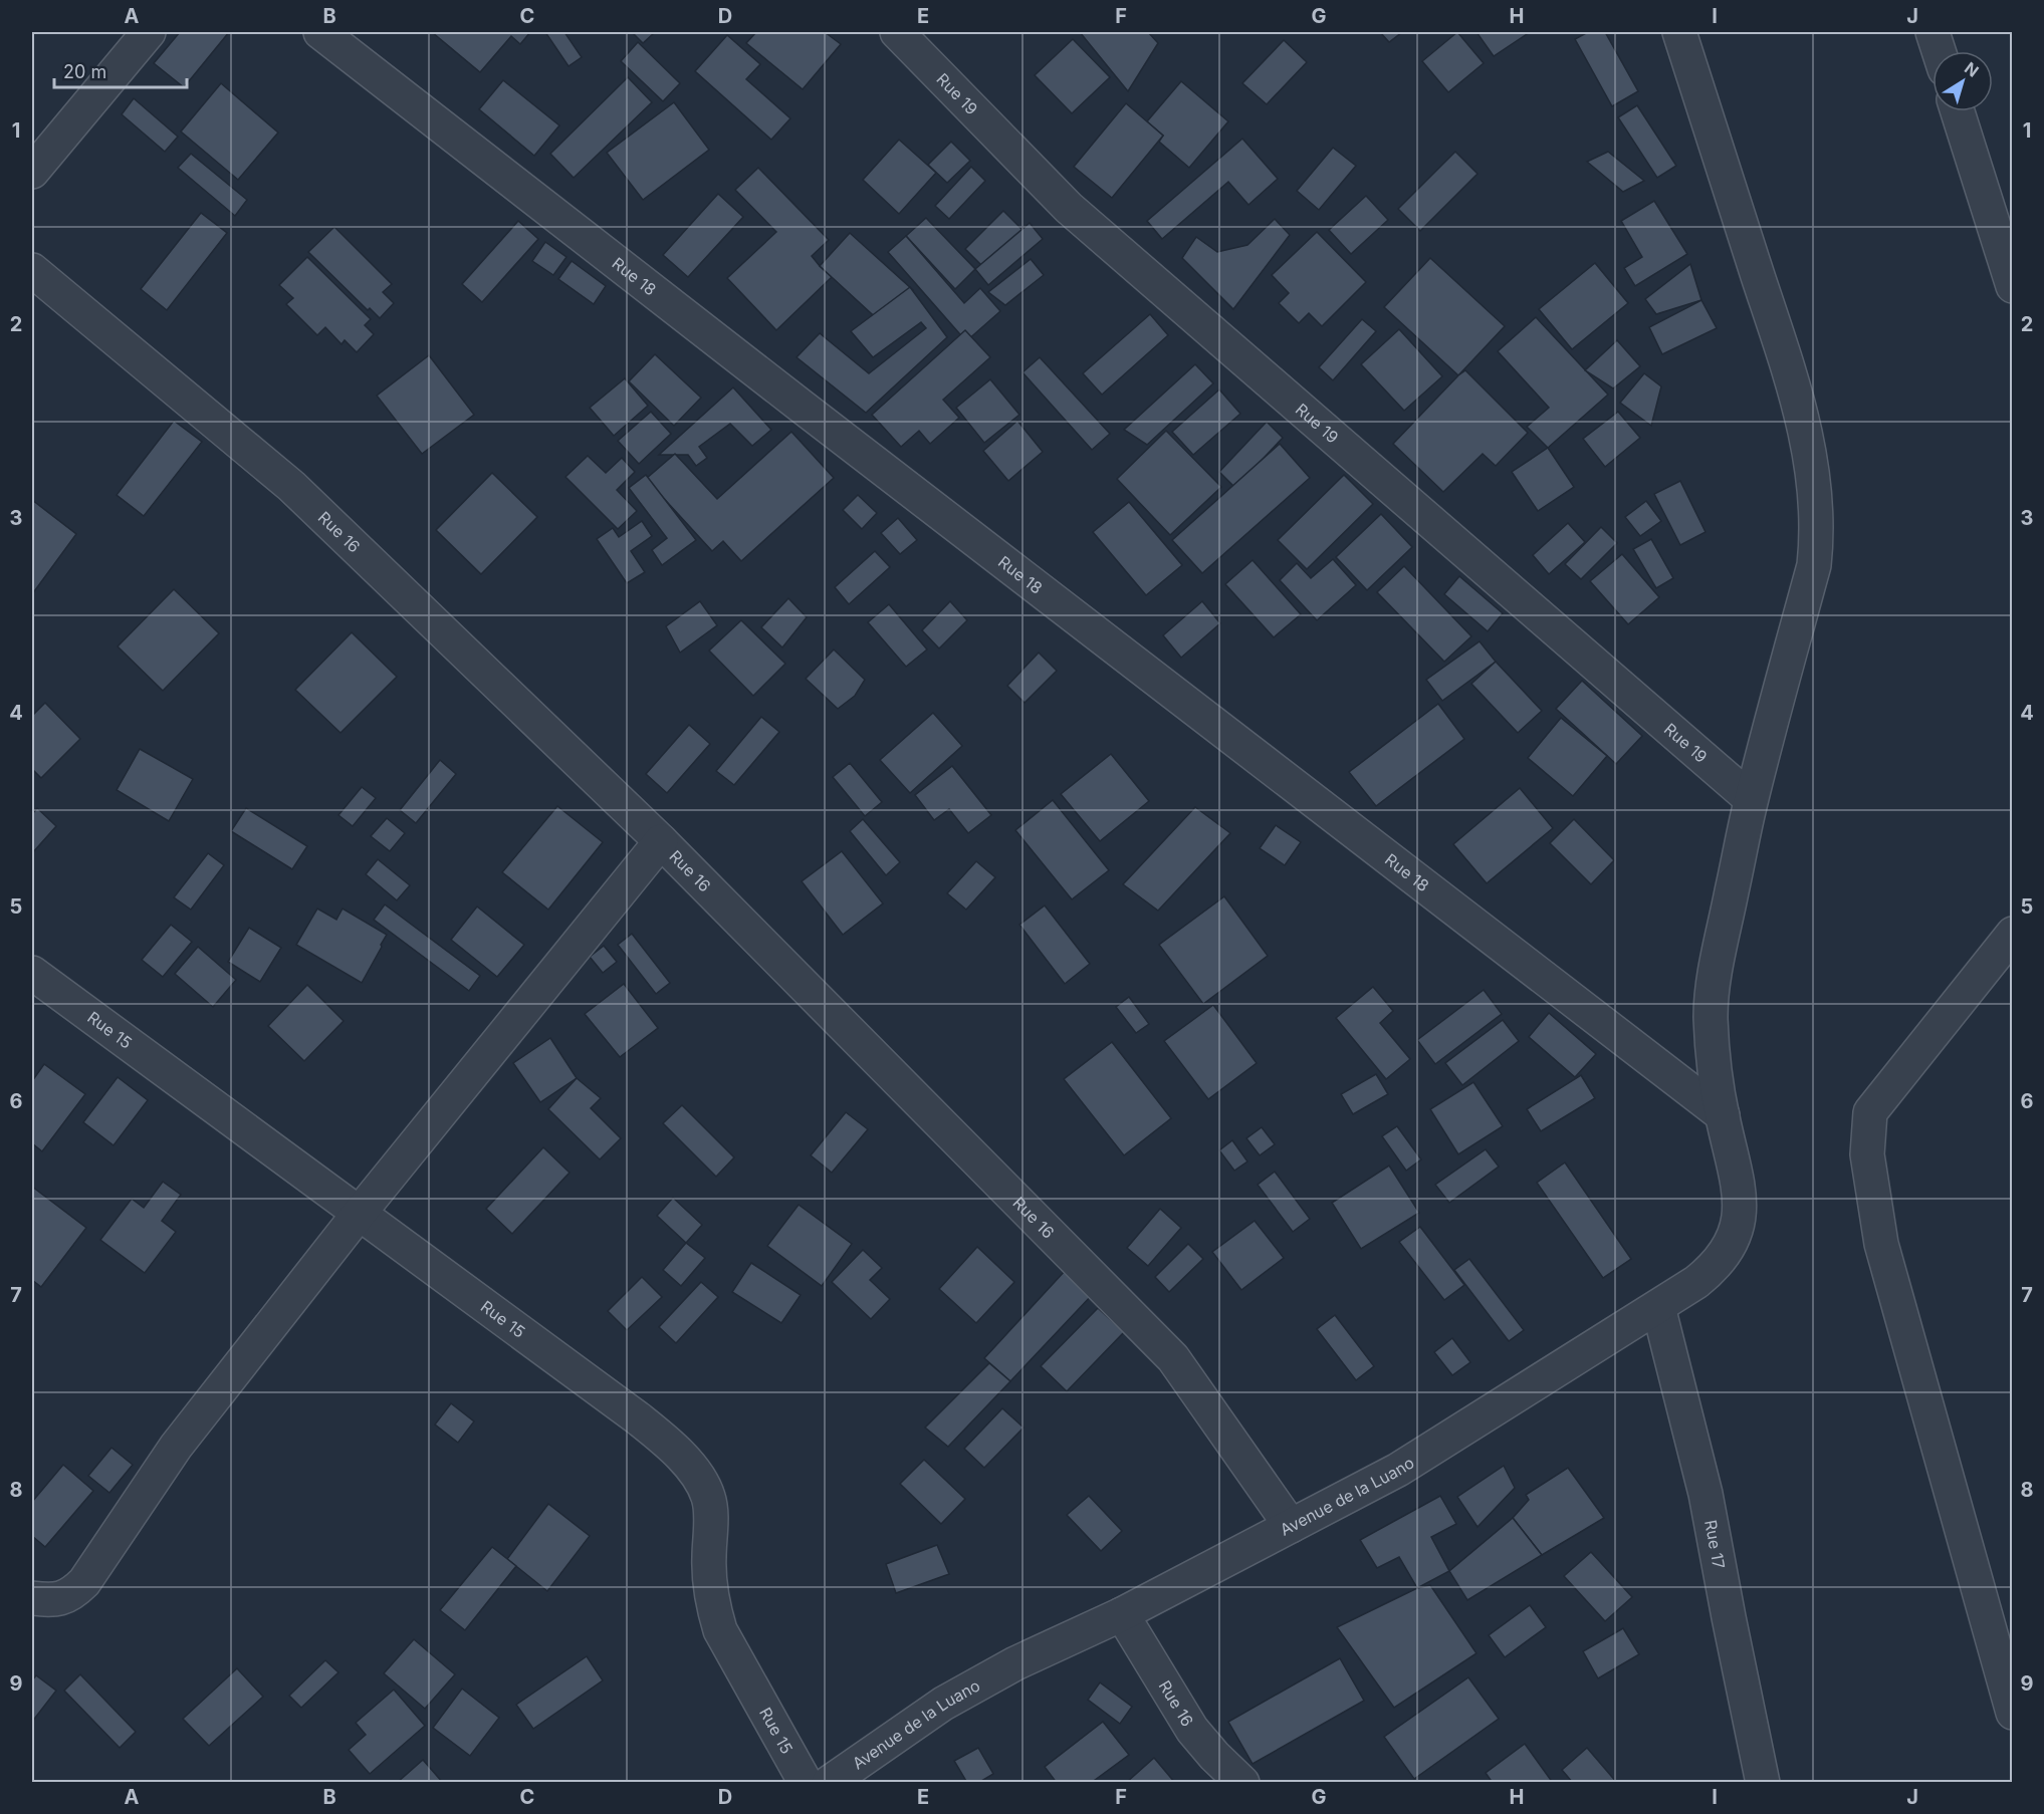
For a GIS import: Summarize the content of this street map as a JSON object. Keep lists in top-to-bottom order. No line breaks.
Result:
{"streets":{"street":["Rue 19","Rue 18","Rue 16","Rue 15","Avenue de la Luano","Rue 17"]},"crossings":[["Rue 19","Avenue de la Luano"],["Rue 18","Avenue de la Luano"],["Rue 16","Avenue de la Luano"],["Avenue de la Luano","Rue 17"]],"scale_bar":"20 m","north":"top right","grid":{"columns":["A","B","C","D","E","F","G","H","I","J"],"rows":["1","2","3","4","5","6","7","8","9"]}}
